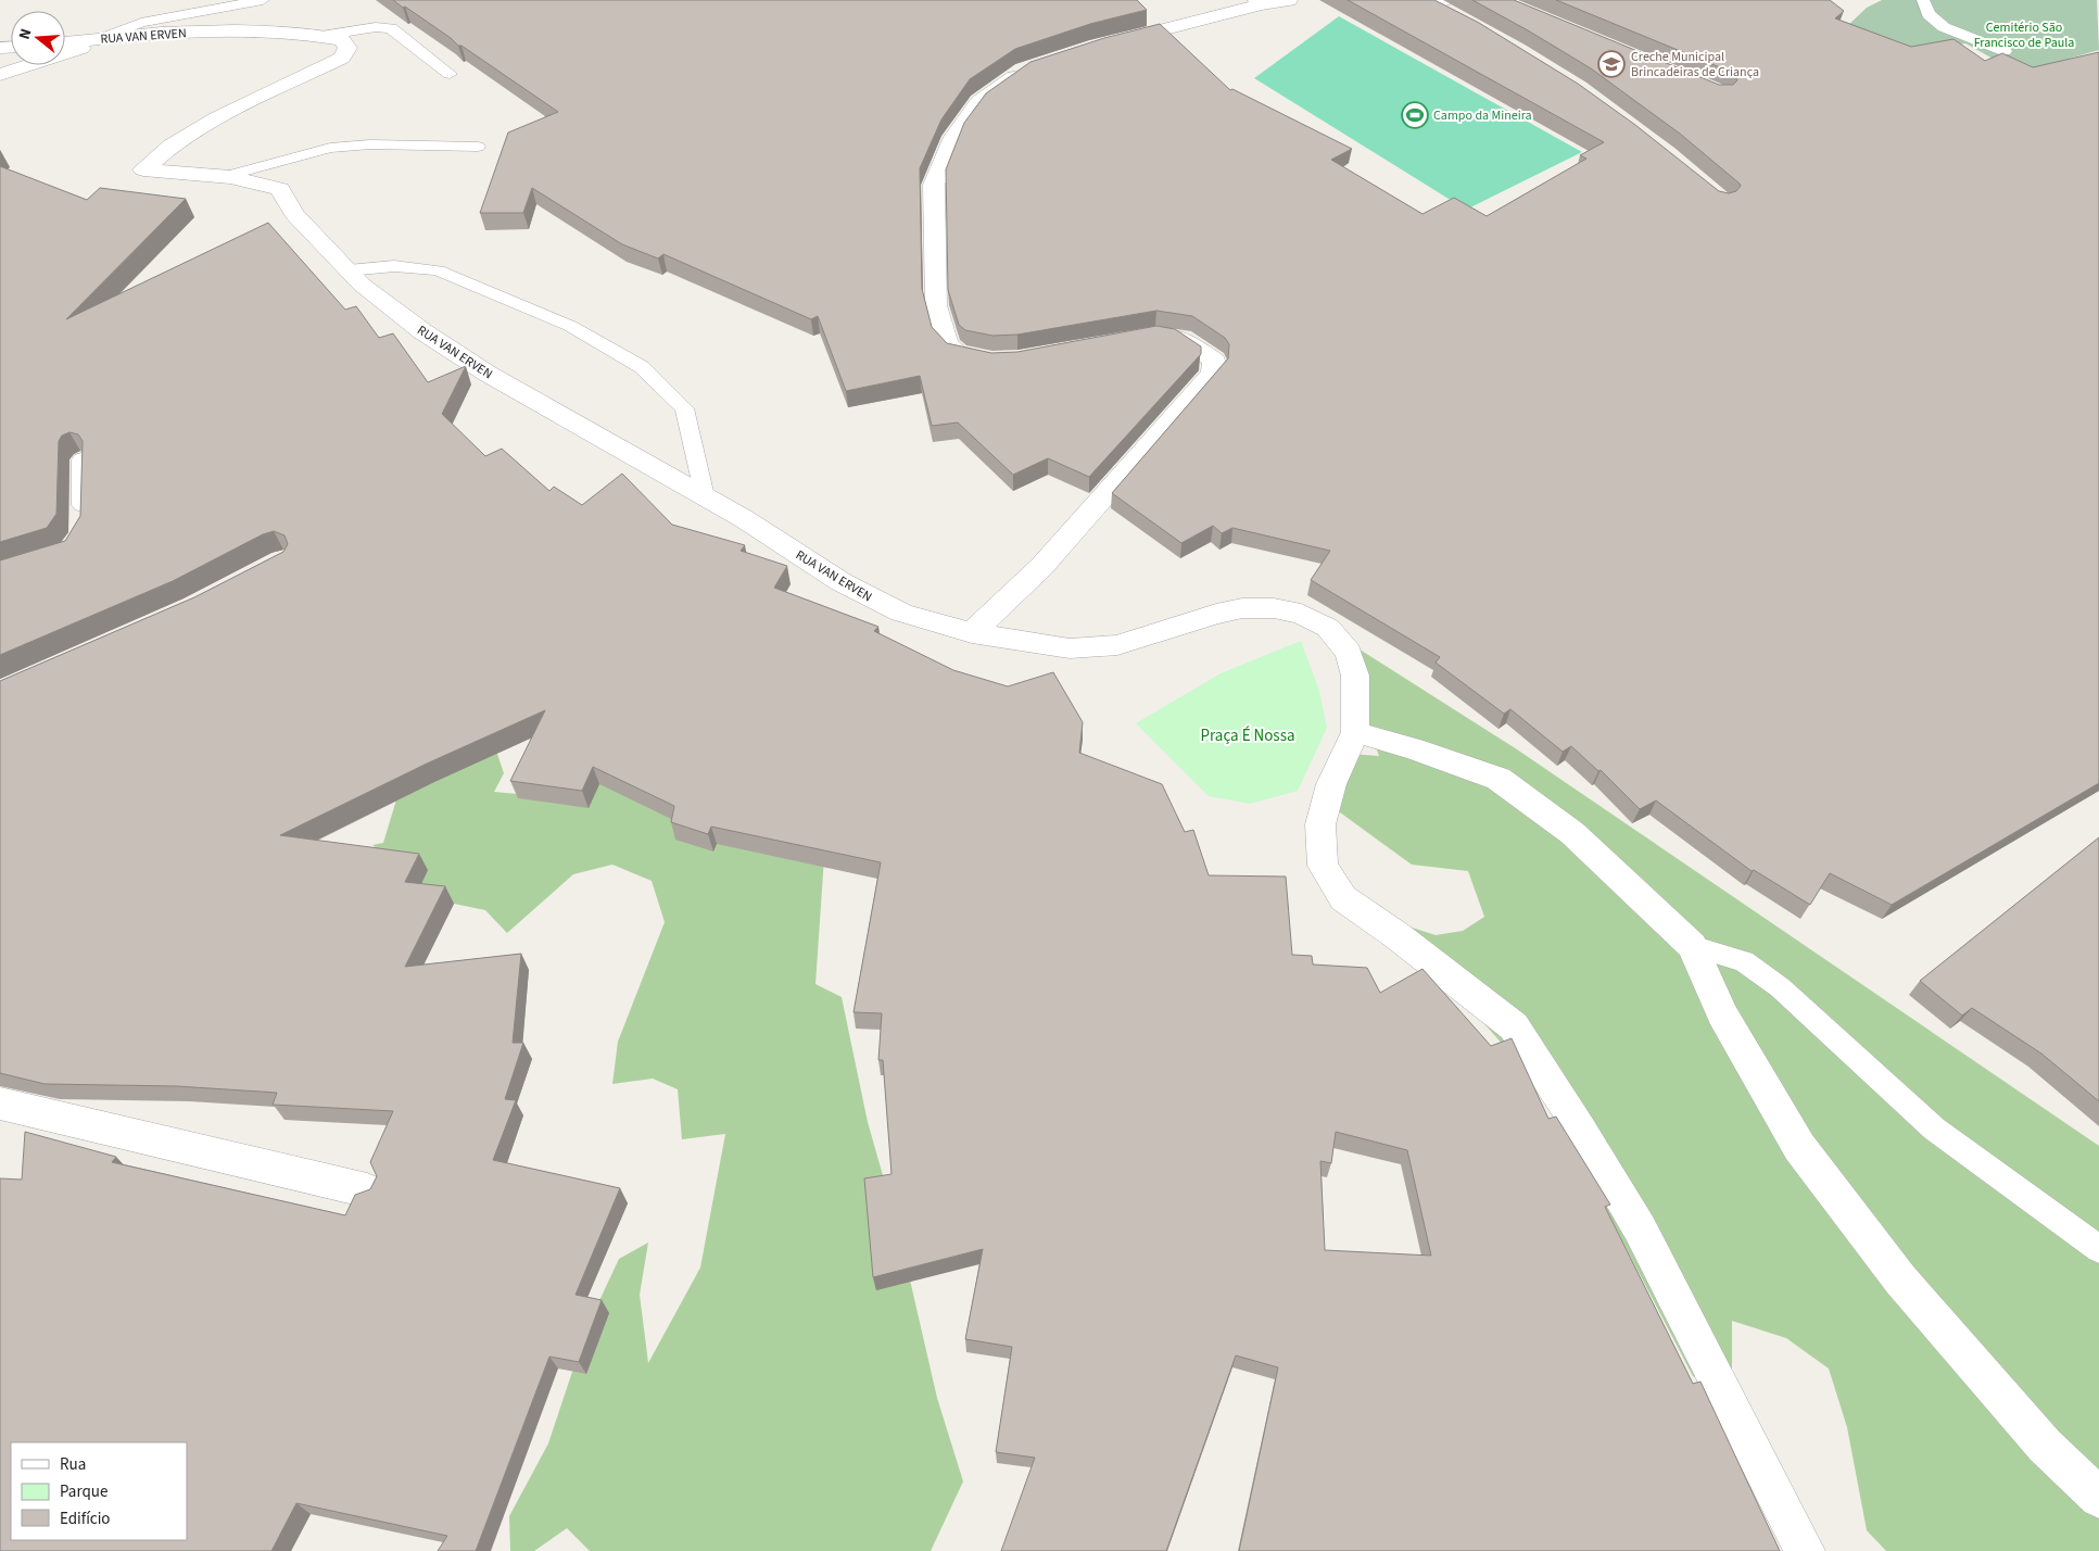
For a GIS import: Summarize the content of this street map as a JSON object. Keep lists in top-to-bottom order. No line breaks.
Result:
{"streets":{"street":["RUA VAN ERVEN"]},"parks":["Cemitério São Francisco de Paula","Praça É Nossa"],"places":{"school or university":["Creche Municipal Brincadeiras de Criança"],"sports":["Campo da Mineira"]},"legend":["Rua","Parque","Edifício"],"north":"left"}
